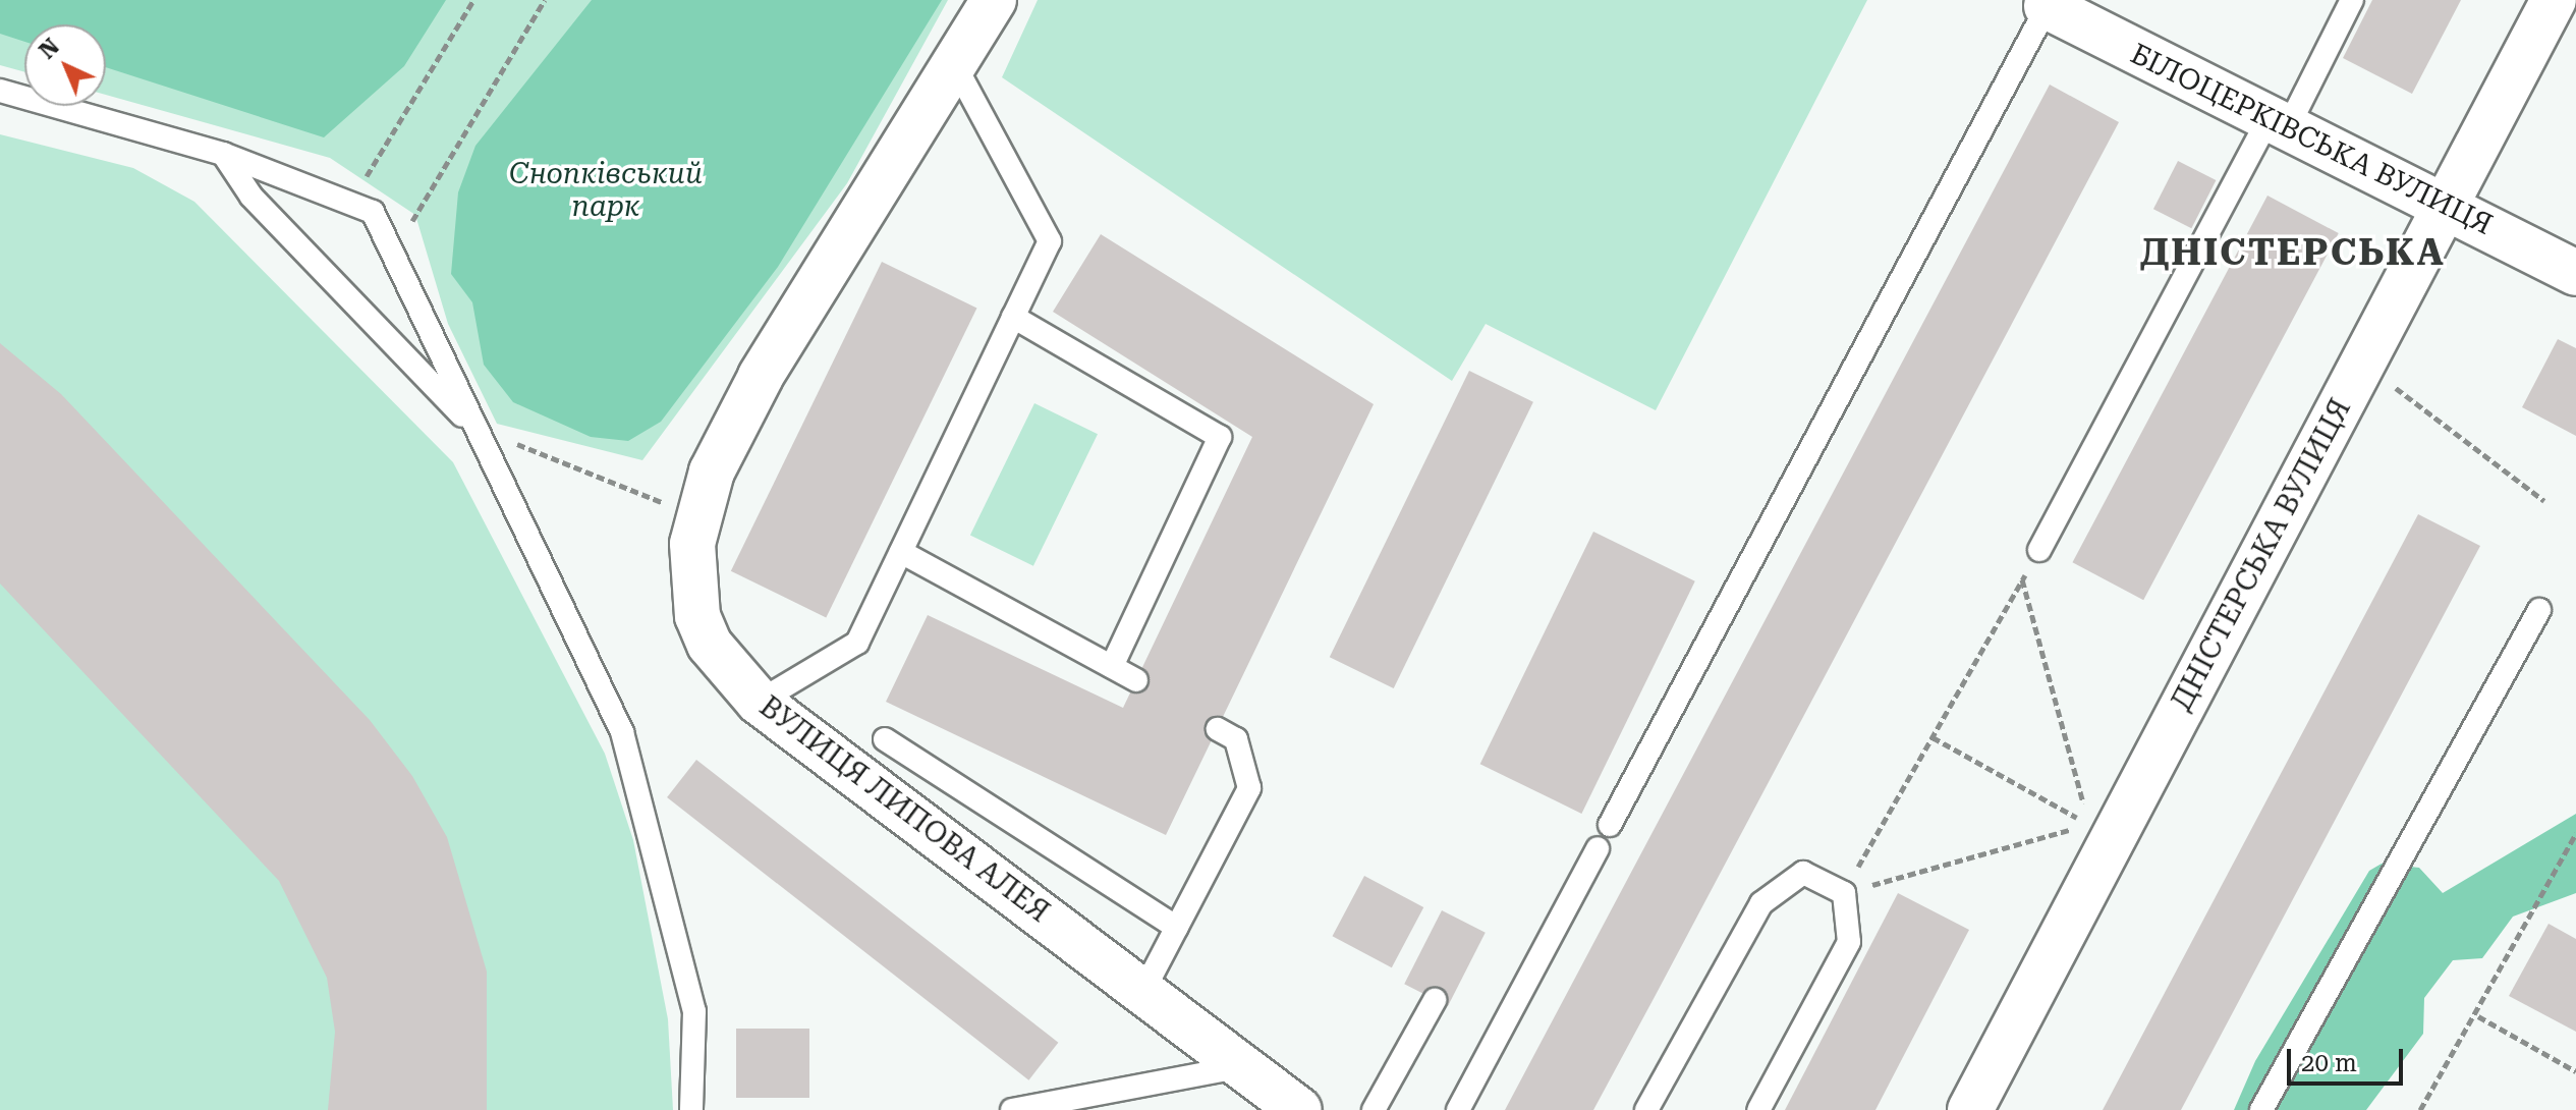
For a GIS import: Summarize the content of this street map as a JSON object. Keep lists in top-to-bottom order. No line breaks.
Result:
{"streets":{"street":["БІЛОЦЕРКІВСЬКА ВУЛИЦЯ","ДНІСТЕРСЬКА ВУЛИЦЯ","ВУЛИЦЯ ЛИПОВА АЛЕЯ"]},"crossings":[["БІЛОЦЕРКІВСЬКА ВУЛИЦЯ","ДНІСТЕРСЬКА ВУЛИЦЯ"]],"districts":["ДНІСТЕРСЬКА"],"parks":["Снопківський парк"],"scale_bar":"20 m","north":"top left"}
